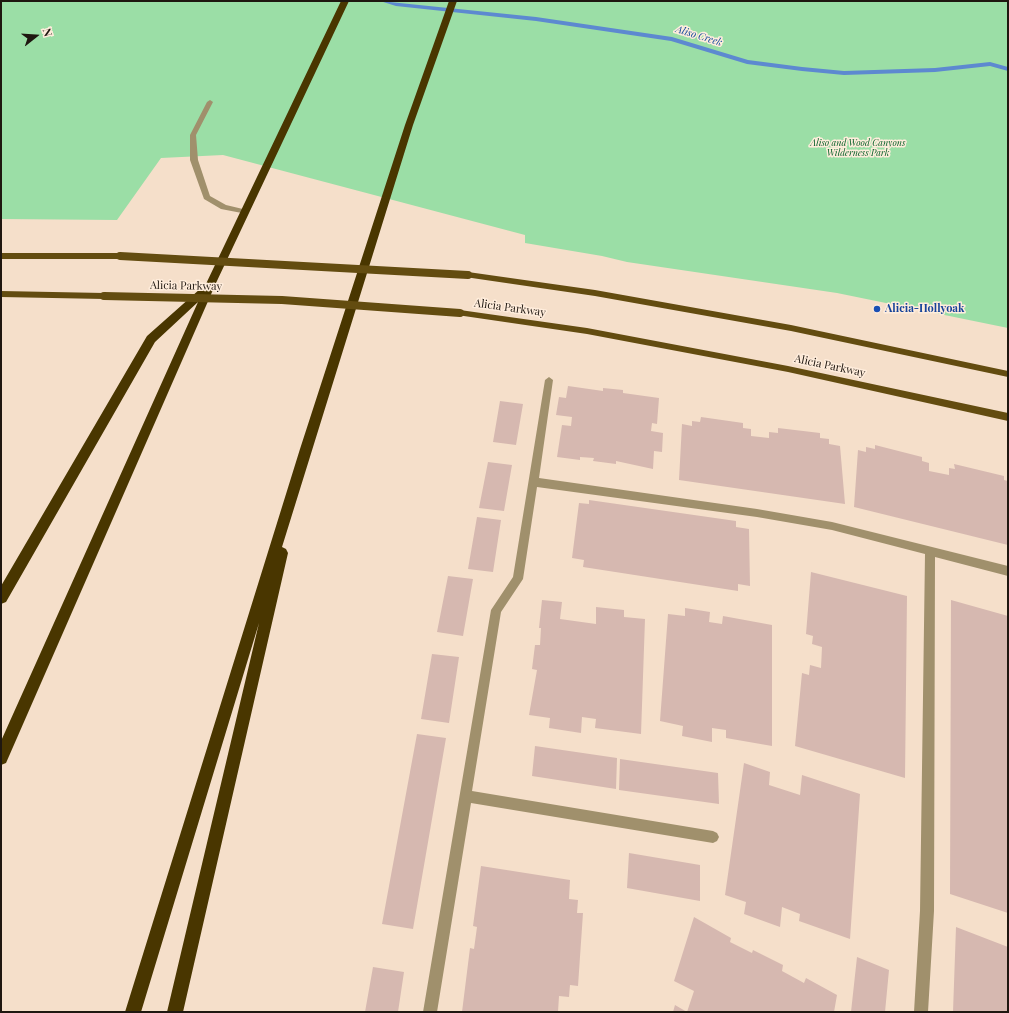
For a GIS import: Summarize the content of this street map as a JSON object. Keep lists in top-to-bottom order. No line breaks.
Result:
{"streets":{"main road":["Alicia Parkway"]},"water":["Aliso Creek"],"parks":["Aliso and Wood Canyons Wilderness Park"],"places":["Alicia-Hollyoak"],"north":"right"}
